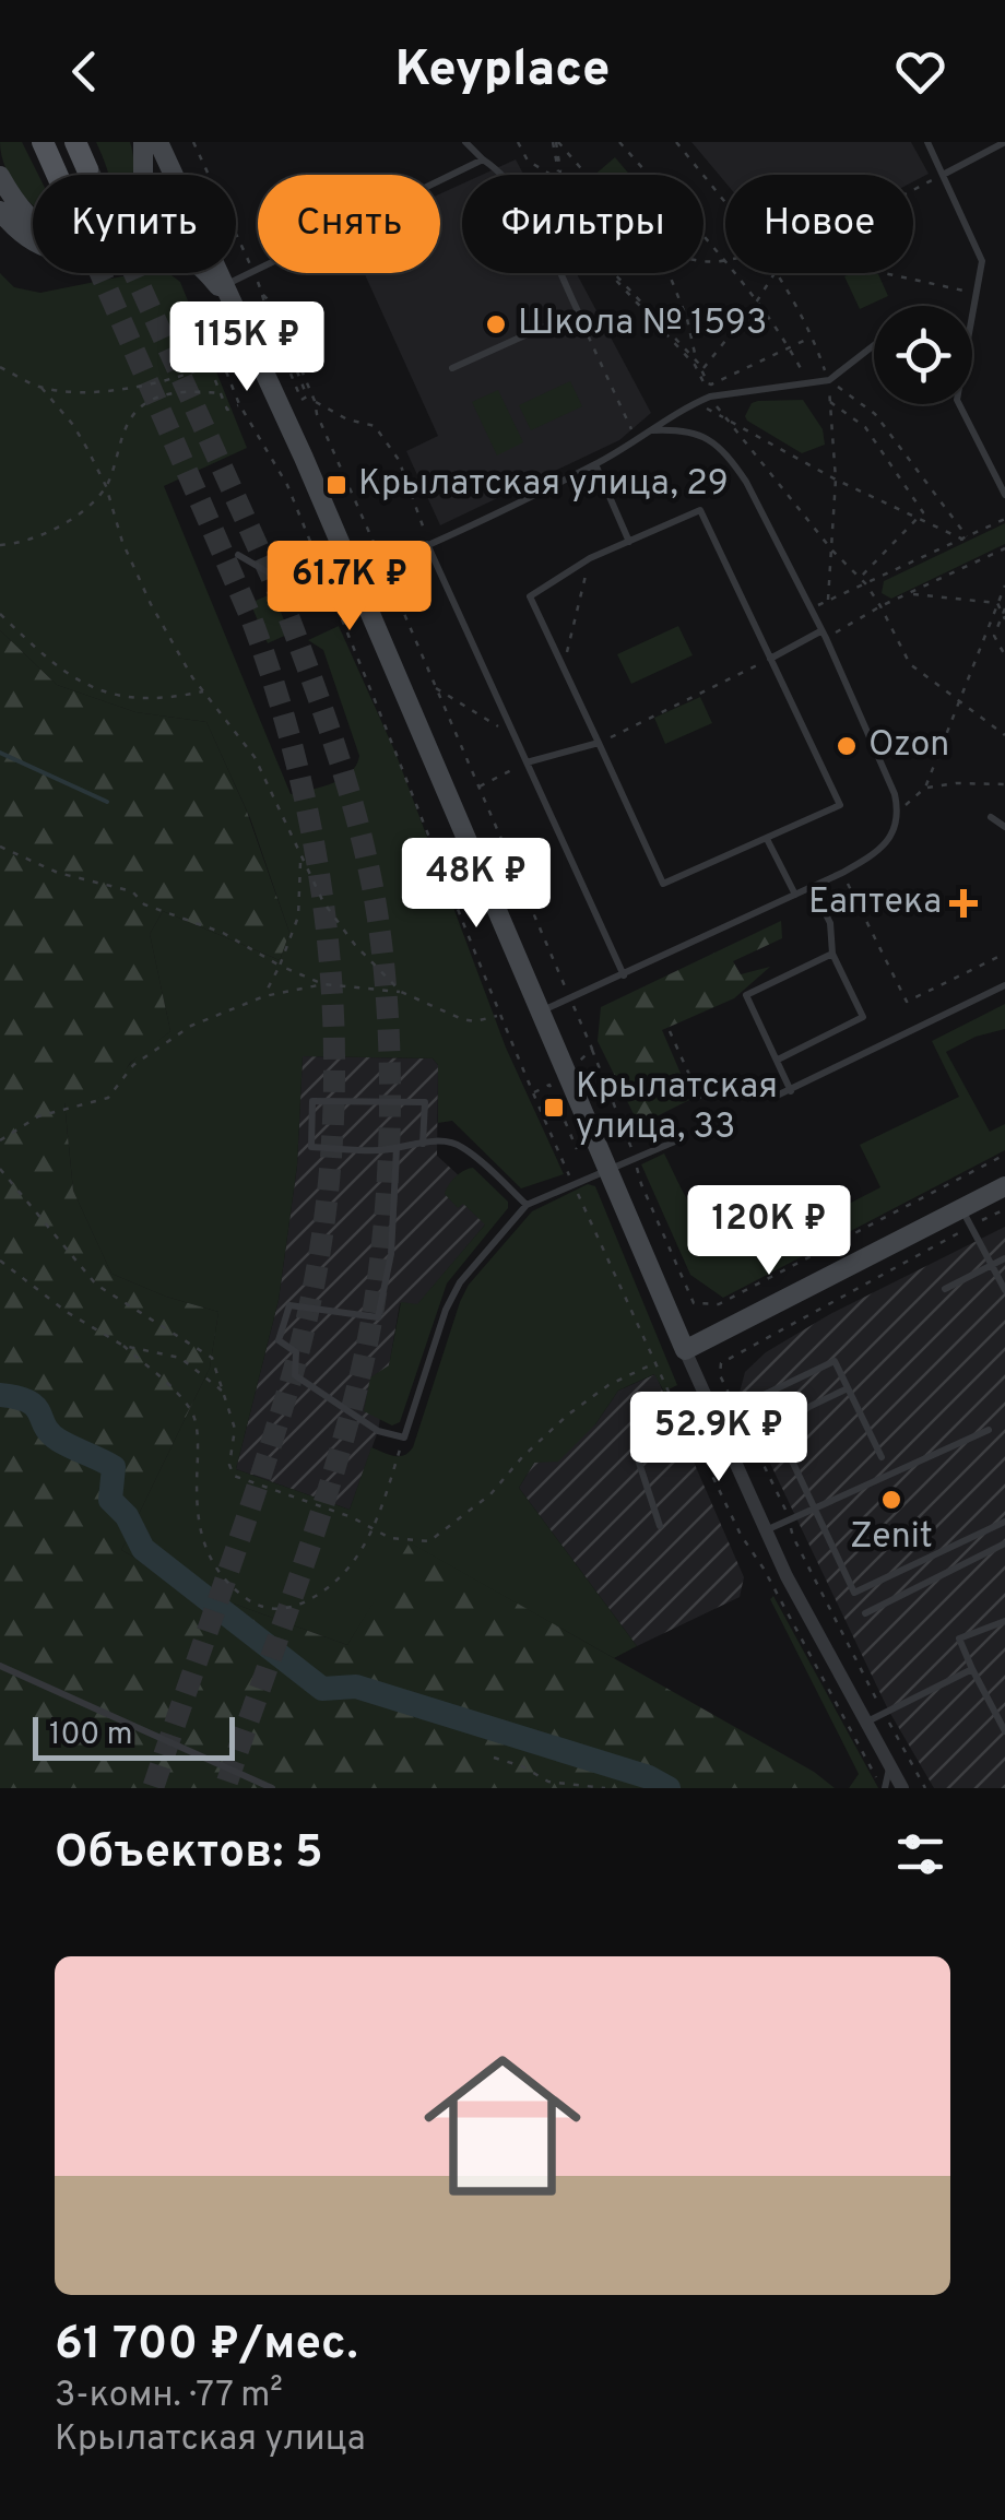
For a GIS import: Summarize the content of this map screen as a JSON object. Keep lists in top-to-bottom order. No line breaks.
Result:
{"places":{"other":["Школа № 1593","Ozon","Zenit"],"transit":["Крылатская улица, 29","Крылатская улица, 33"],"health":["Еаптека"]},"scale_bar":"100 m","page":{"header":"Keyplace","chip":["Купить","Снять","Фильтры","Новое"],"price":["115K ₽","61.7K ₽","48K ₽","120K ₽","52.9K ₽"],"scale":"100 m","heading":"Объектов: 5","list":[{"name":"61 700 ₽/мес.","note":"3-комн. · 77 m² · Крылатская улица"}]}}
